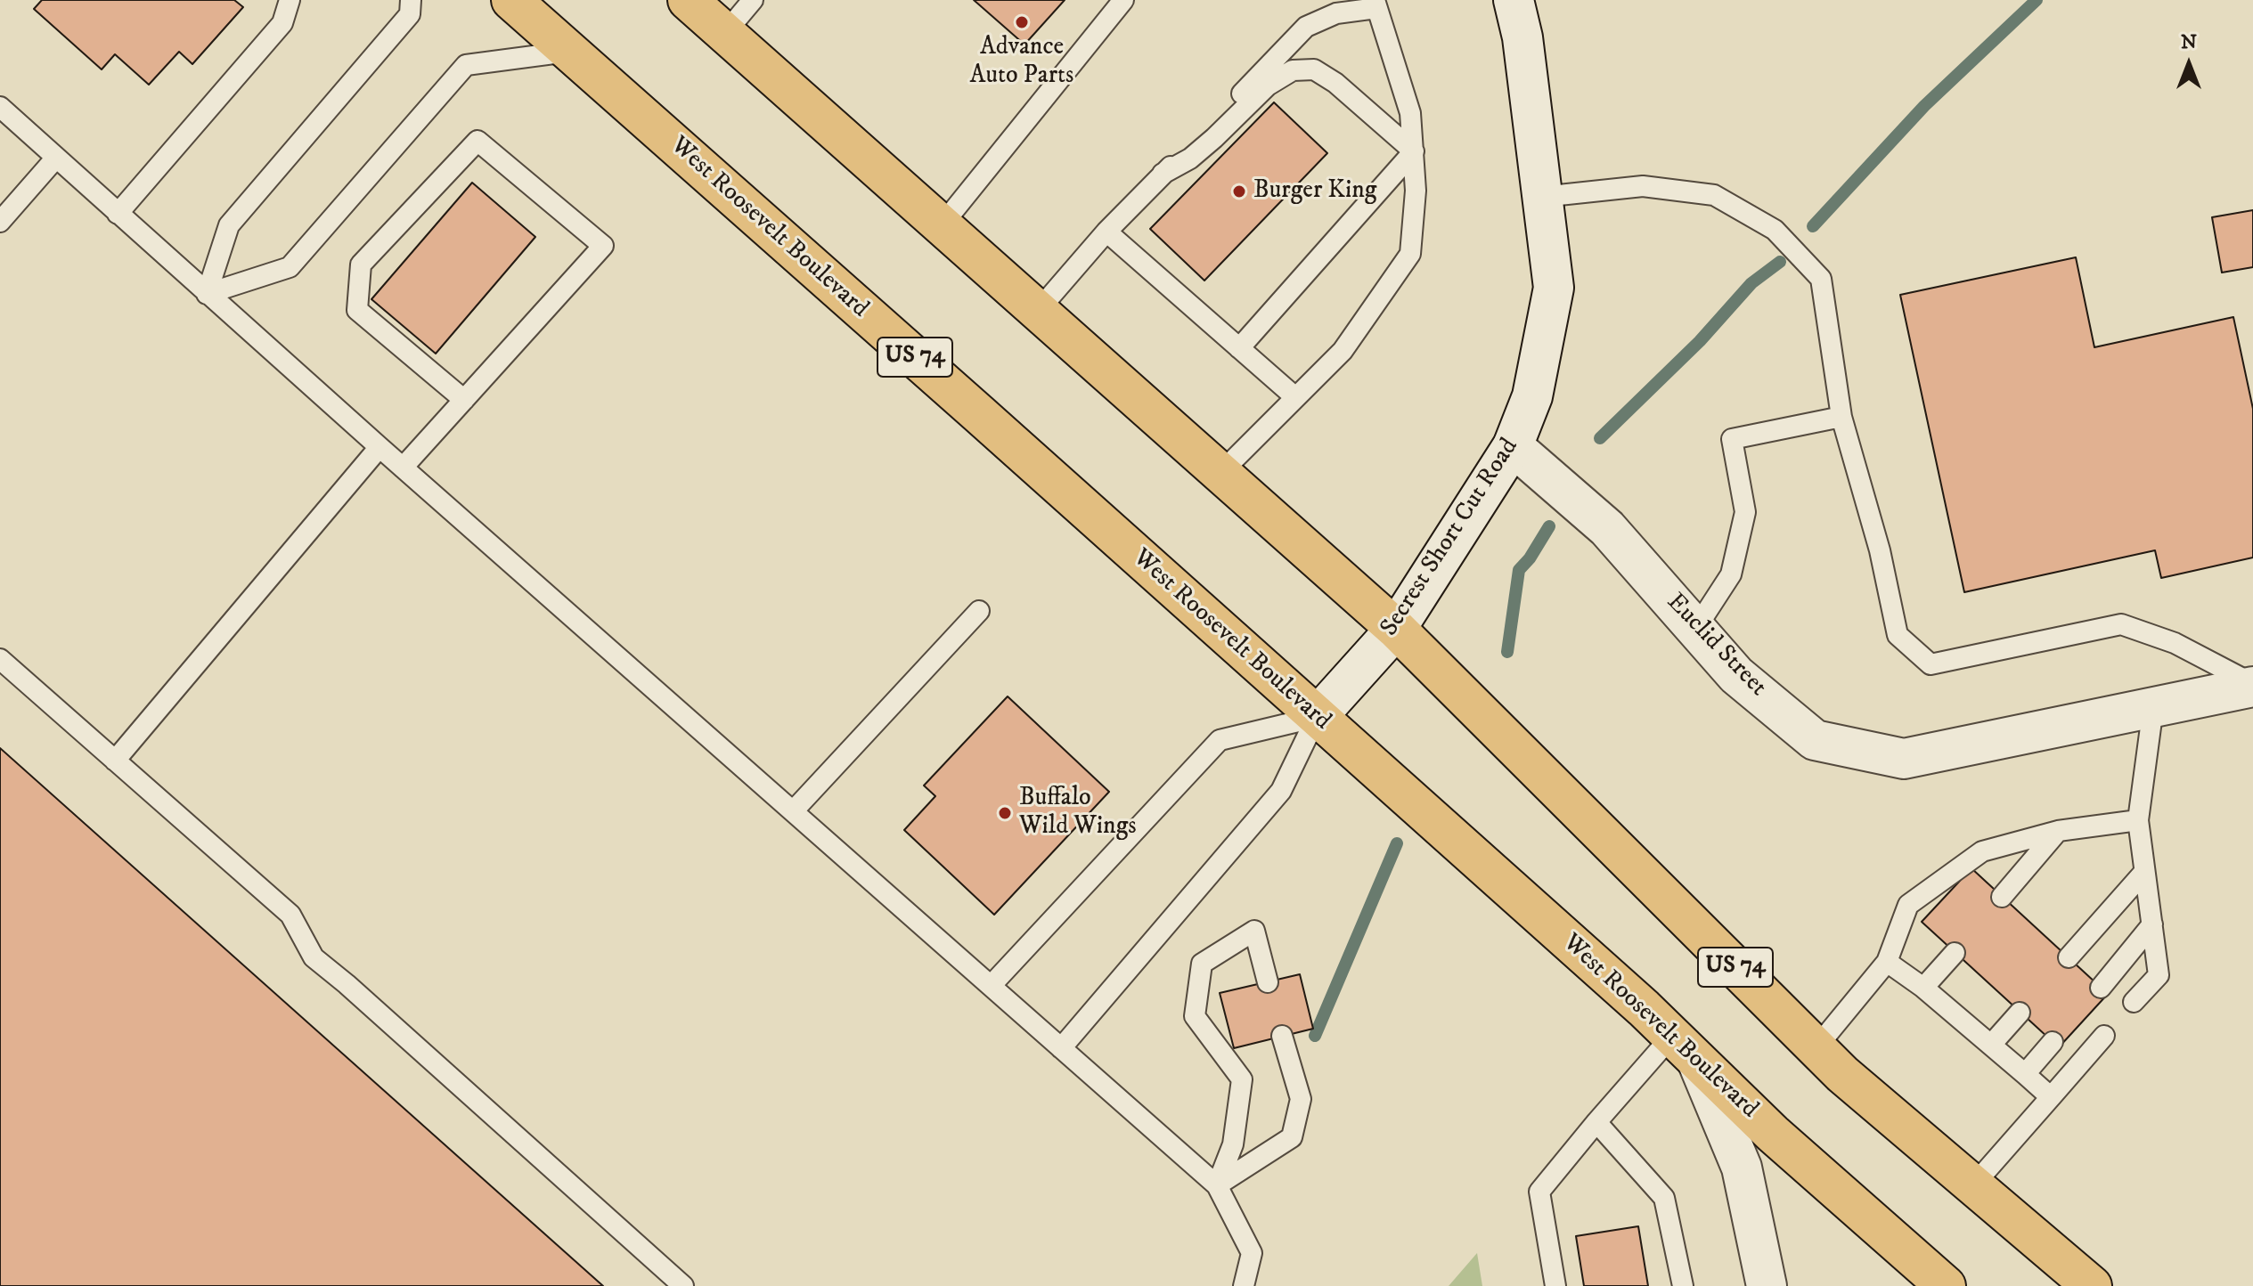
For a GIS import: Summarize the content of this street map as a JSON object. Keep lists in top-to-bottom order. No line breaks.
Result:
{"streets":{"highway":["West Roosevelt Boulevard","US 74"],"street":["Secrest Short Cut Road","Euclid Street"]},"crossings":[["West Roosevelt Boulevard","Secrest Short Cut Road"],["US 74","Secrest Short Cut Road"],["Secrest Short Cut Road","Euclid Street"]],"places":["Advance Auto Parts","Burger King","Buffalo Wild Wings"],"north":"top"}
